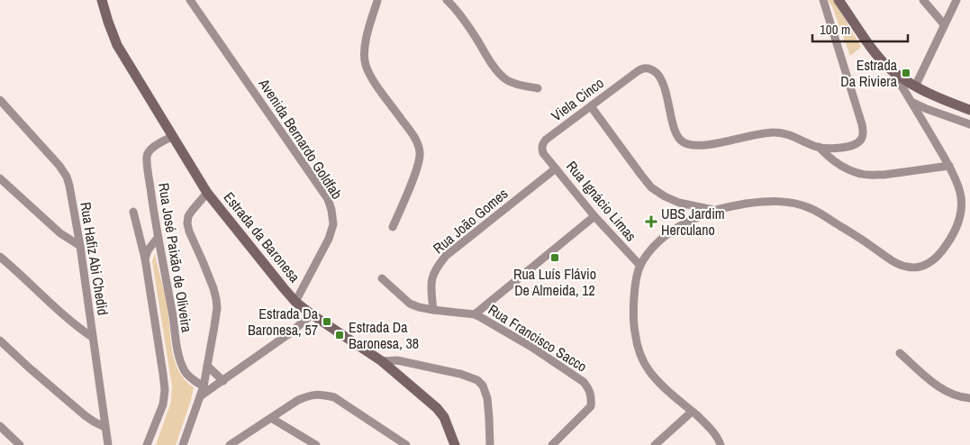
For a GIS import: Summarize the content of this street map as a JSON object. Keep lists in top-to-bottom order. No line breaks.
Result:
{"streets":{"main road":["Estrada da Baronesa"],"street":["Viela Cinco","Avenida Bernardo Goldfab","Rua Ignácio Limas","Rua João Gomes","Rua José Paixão de Oliveira","Rua Hafiz Abi Chedid","Rua Francisco Sacco"]},"crossings":[["Viela Cinco","Rua Ignácio Limas"],["Avenida Bernardo Goldfab","Estrada da Baronesa"],["Rua Ignácio Limas","Rua João Gomes"],["Rua João Gomes","Rua Francisco Sacco"],["Estrada da Baronesa","Rua José Paixão de Oliveira"]],"places":{"transit":["Estrada Da Riviera","Rua Luís Flávio De Almeida, 12","Estrada Da Baronesa, 57","Estrada Da Baronesa, 38"],"health":["UBS Jardim Herculano"]},"scale_bar":"100 m"}
